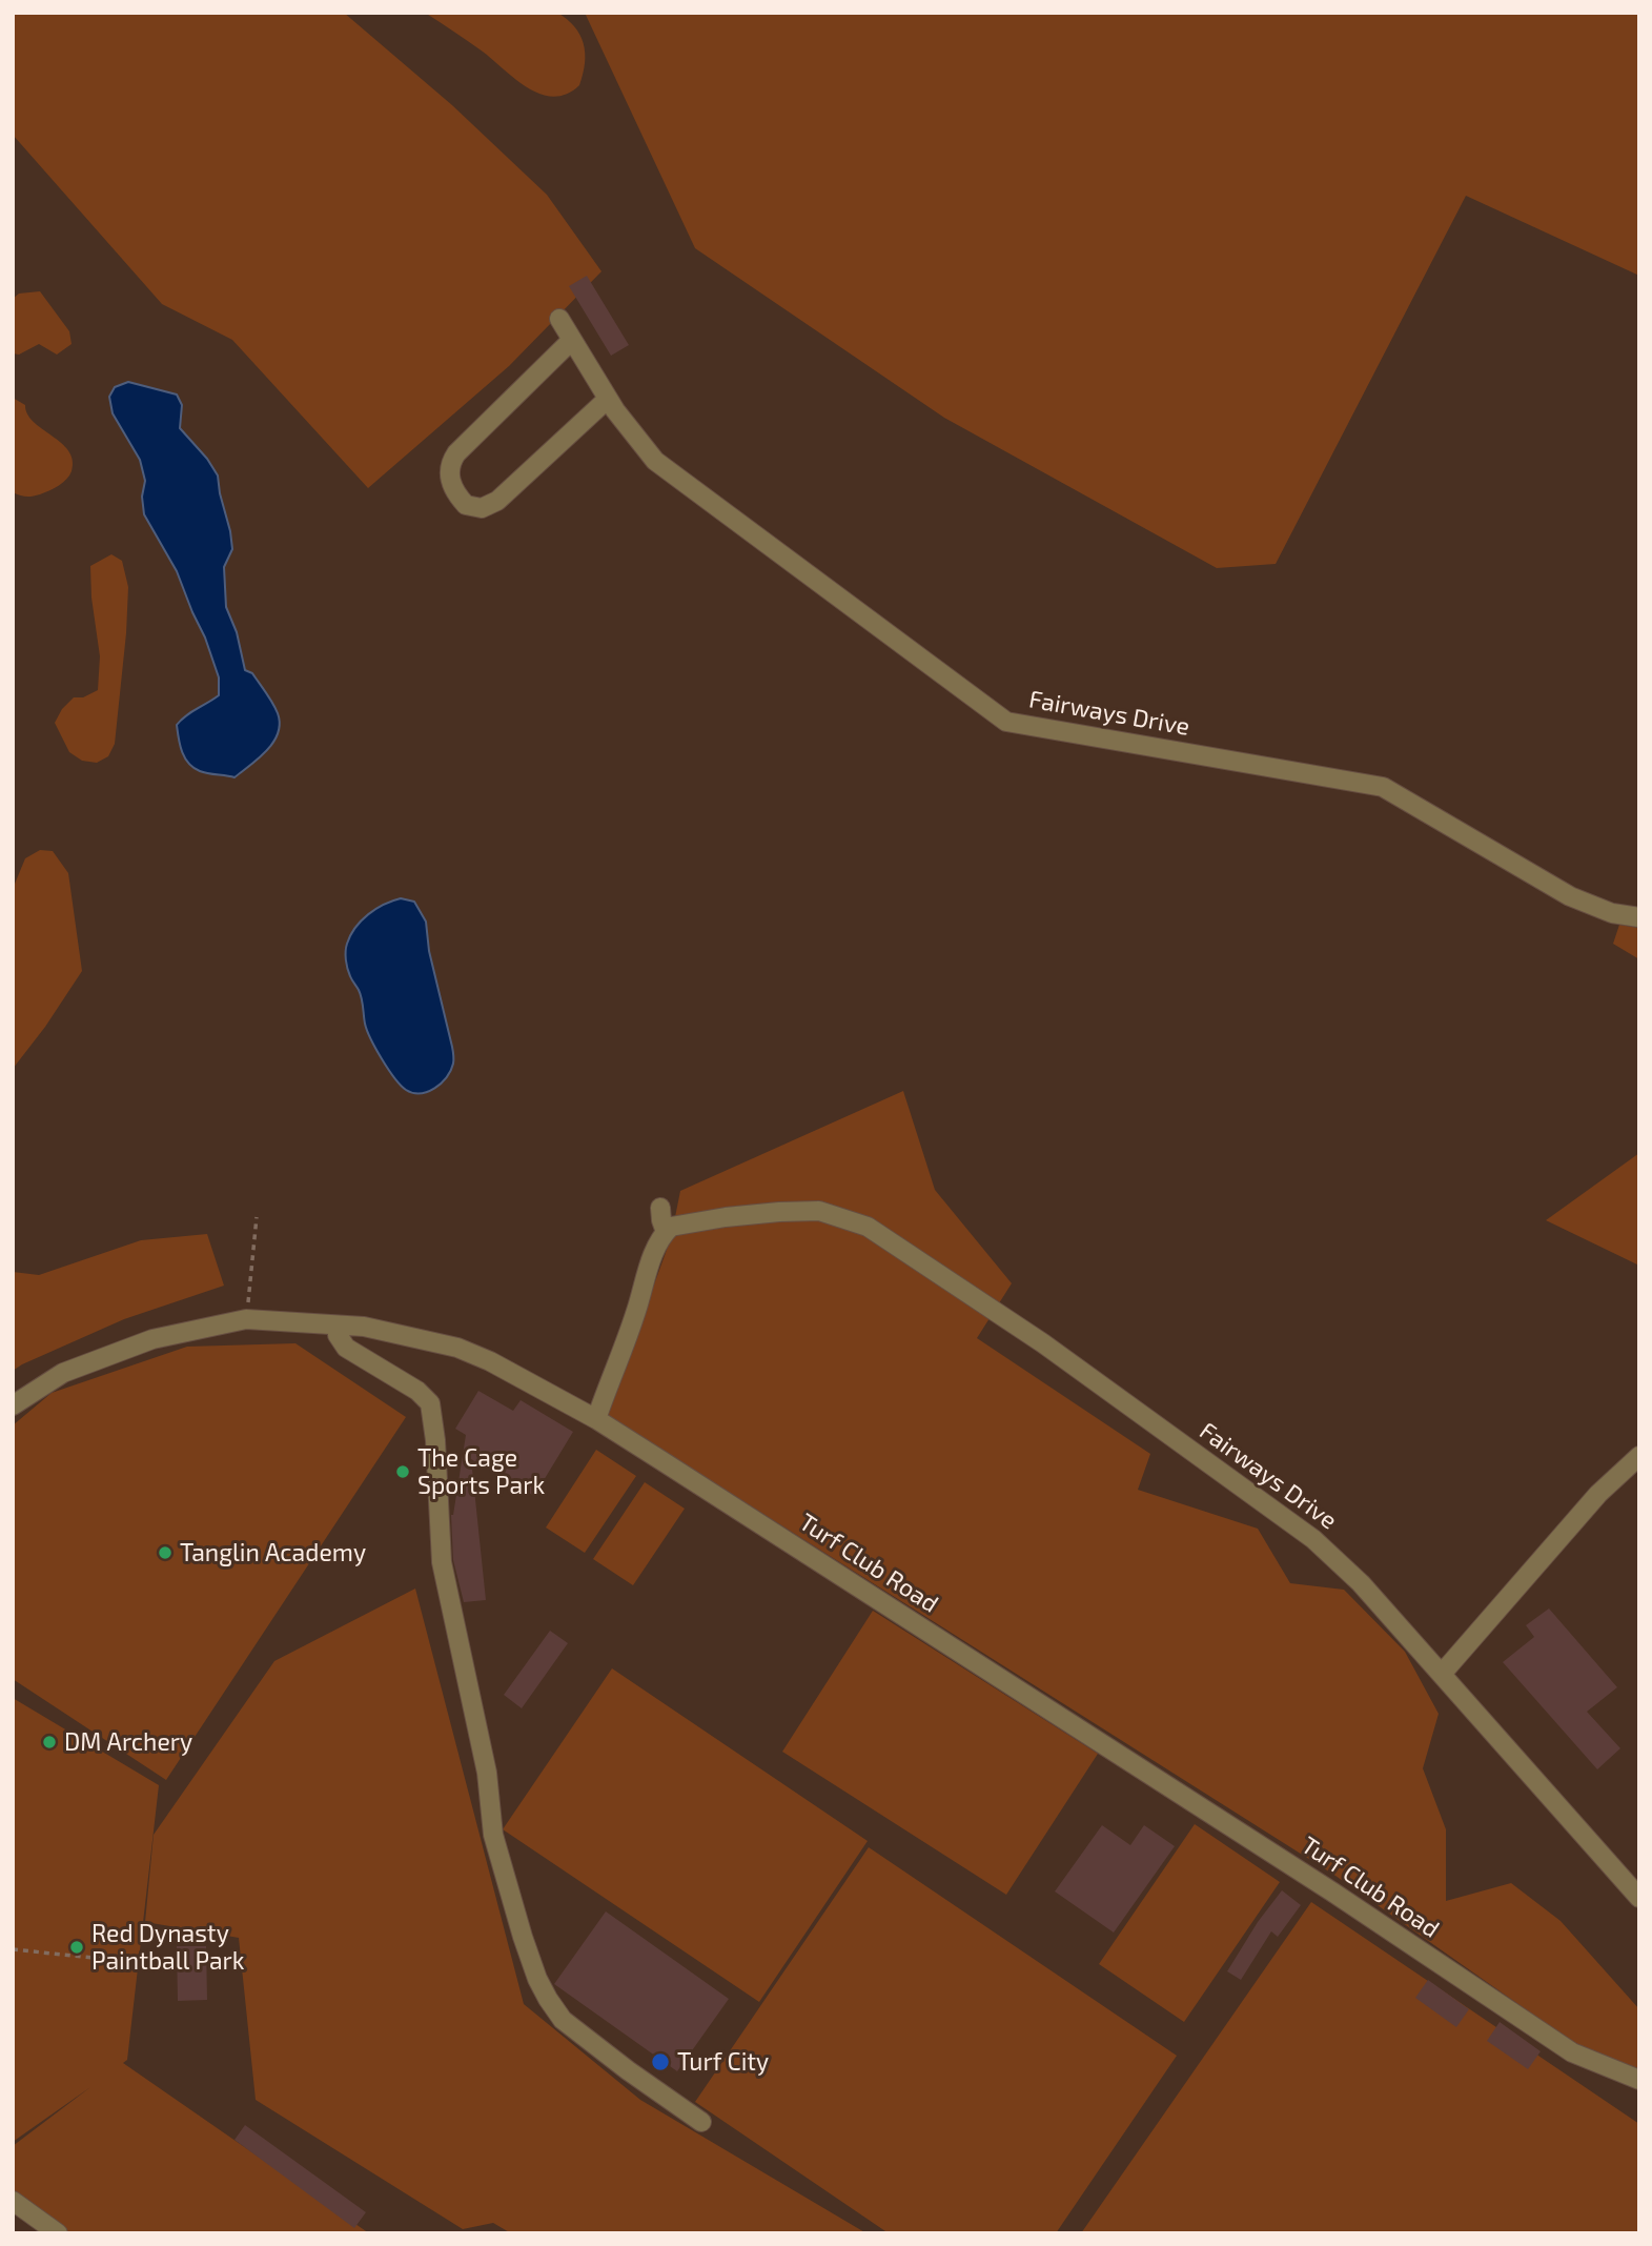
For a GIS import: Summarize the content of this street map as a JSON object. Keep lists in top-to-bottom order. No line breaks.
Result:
{"streets":{"street":["Fairways Drive","Turf Club Road"]},"places":["The Cage Sports Park","Tanglin Academy","DM Archery","Red Dynasty Paintball Park","Turf City"]}
